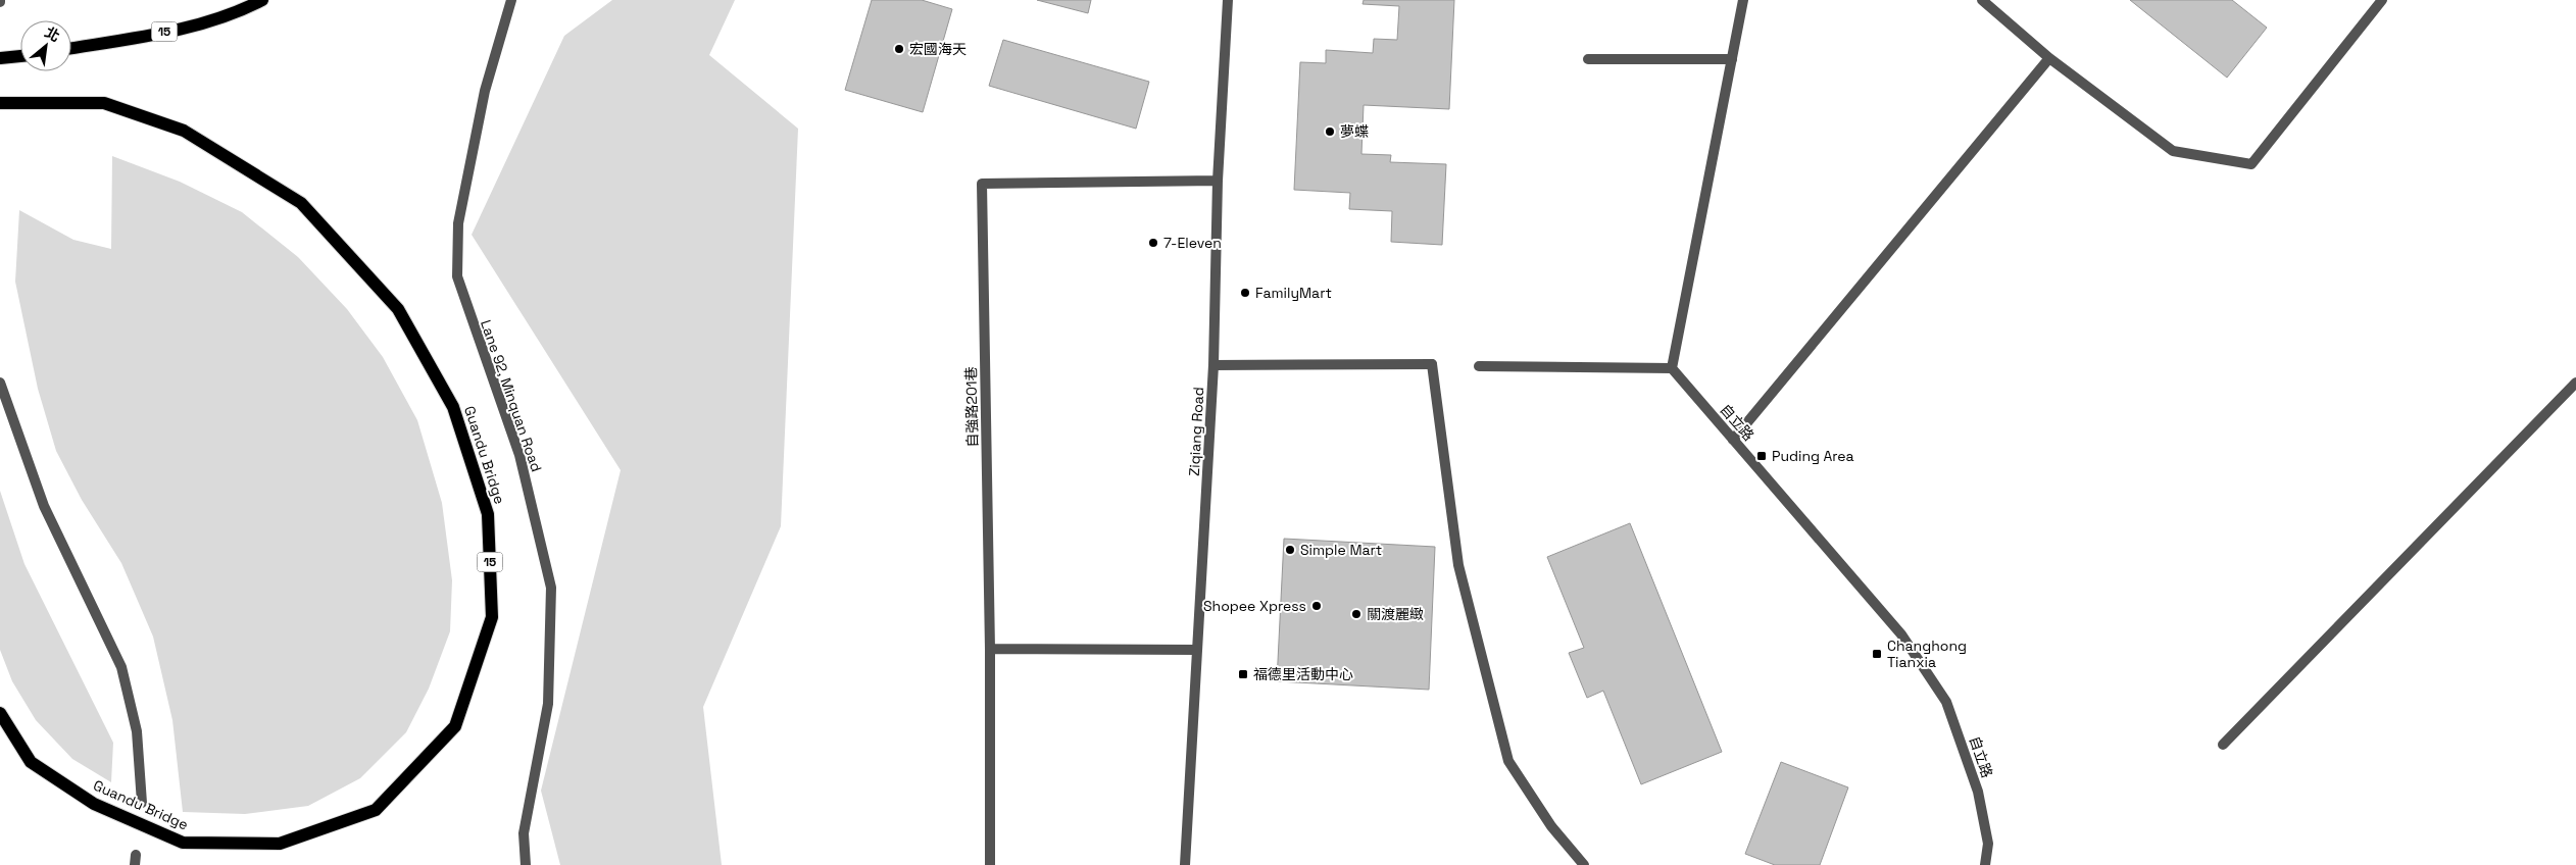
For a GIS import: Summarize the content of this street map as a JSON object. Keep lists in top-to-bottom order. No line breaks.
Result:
{"streets":{"main road":["15","Guandu Bridge"],"street":["Lane 92, Minquan Road","自強路201巷","自立路","Ziqiang Road"]},"crossings":[["自強路201巷","Ziqiang Road"]],"places":{"other":["宏國海天","夢蝶","7-Eleven","FamilyMart","Simple Mart","Shopee Xpress","關渡麗緻"],"transit":["Puding Area","Changhong Tianxia","福德里活動中心"]},"north":"top right"}
